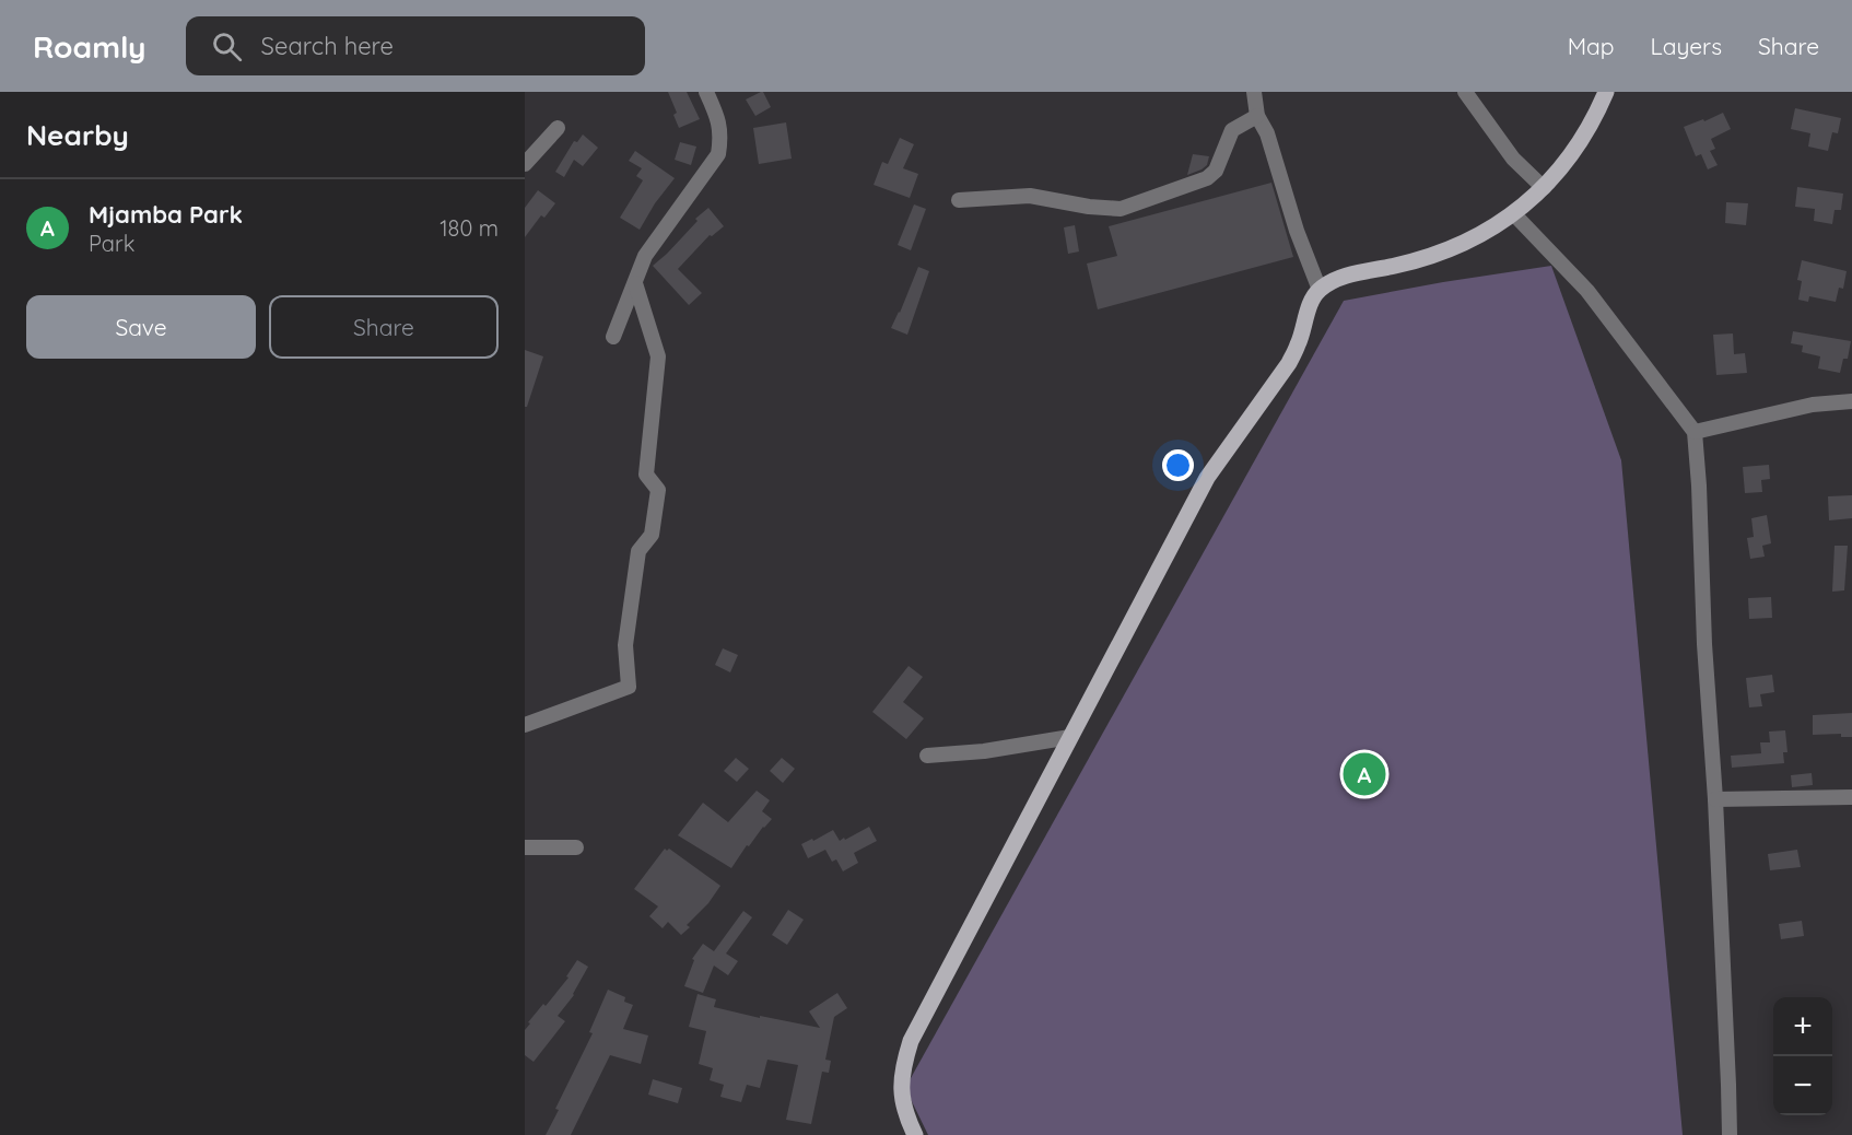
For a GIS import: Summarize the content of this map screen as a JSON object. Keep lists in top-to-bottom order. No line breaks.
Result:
{"page":{"header":"Roamly","search":"Search here","nav":["Map","Layers","Share"],"heading":"Nearby","list":[{"mark":"A","name":"Mjamba Park","note":"Park","value":"180 m"}],"buttons":["Save","Share"],"pins":"A","map_buttons":["+","−"]}}
